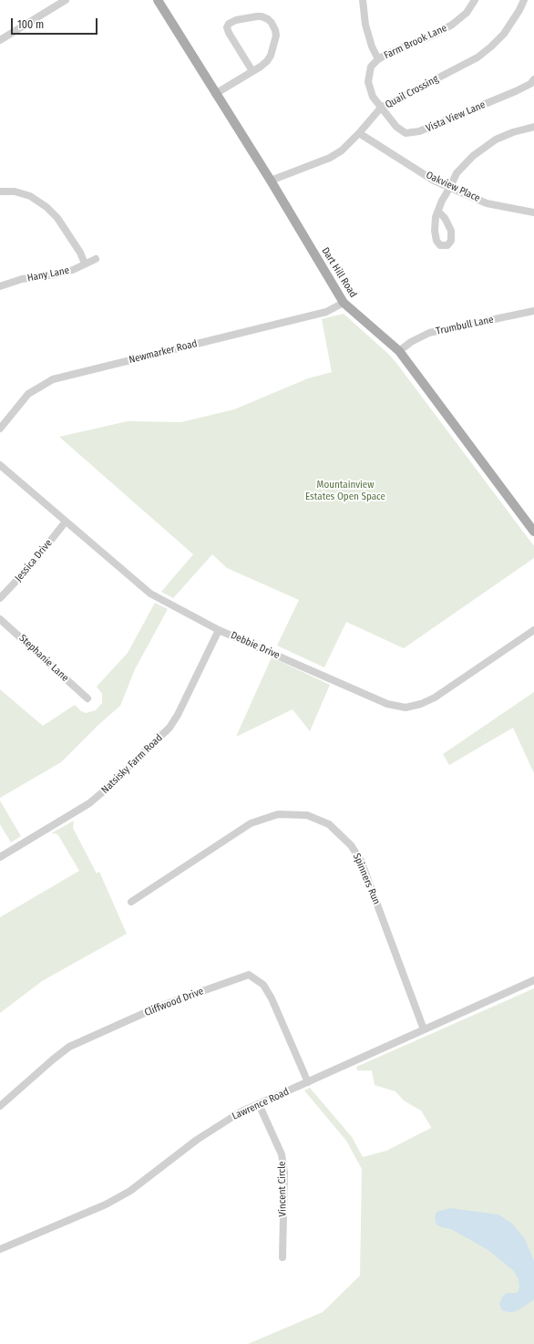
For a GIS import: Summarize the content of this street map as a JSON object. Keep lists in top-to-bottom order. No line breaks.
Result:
{"streets":{"main road":["Dart Hill Road"],"street":["Farm Brook Lane","Quail Crossing","Vista View Lane","Oakview Place","Hany Lane","Trumbull Lane","Newmarker Road","Jessica Drive","Debbie Drive","Stephanie Lane","Natsisky Farm Road","Spinners Run","Cliffwood Drive","Lawrence Road","Vincent Circle"]},"crossings":[["Farm Brook Lane","Quail Crossing"],["Farm Brook Lane","Vista View Lane"],["Quail Crossing","Vista View Lane"],["Quail Crossing","Oakview Place"],["Quail Crossing","Dart Hill Road"],["Dart Hill Road","Trumbull Lane"],["Dart Hill Road","Newmarker Road"],["Jessica Drive","Debbie Drive"],["Debbie Drive","Natsisky Farm Road"],["Spinners Run","Lawrence Road"],["Cliffwood Drive","Lawrence Road"],["Lawrence Road","Vincent Circle"]],"parks":["Mountainview Estates Open Space"],"scale_bar":"100 m"}
